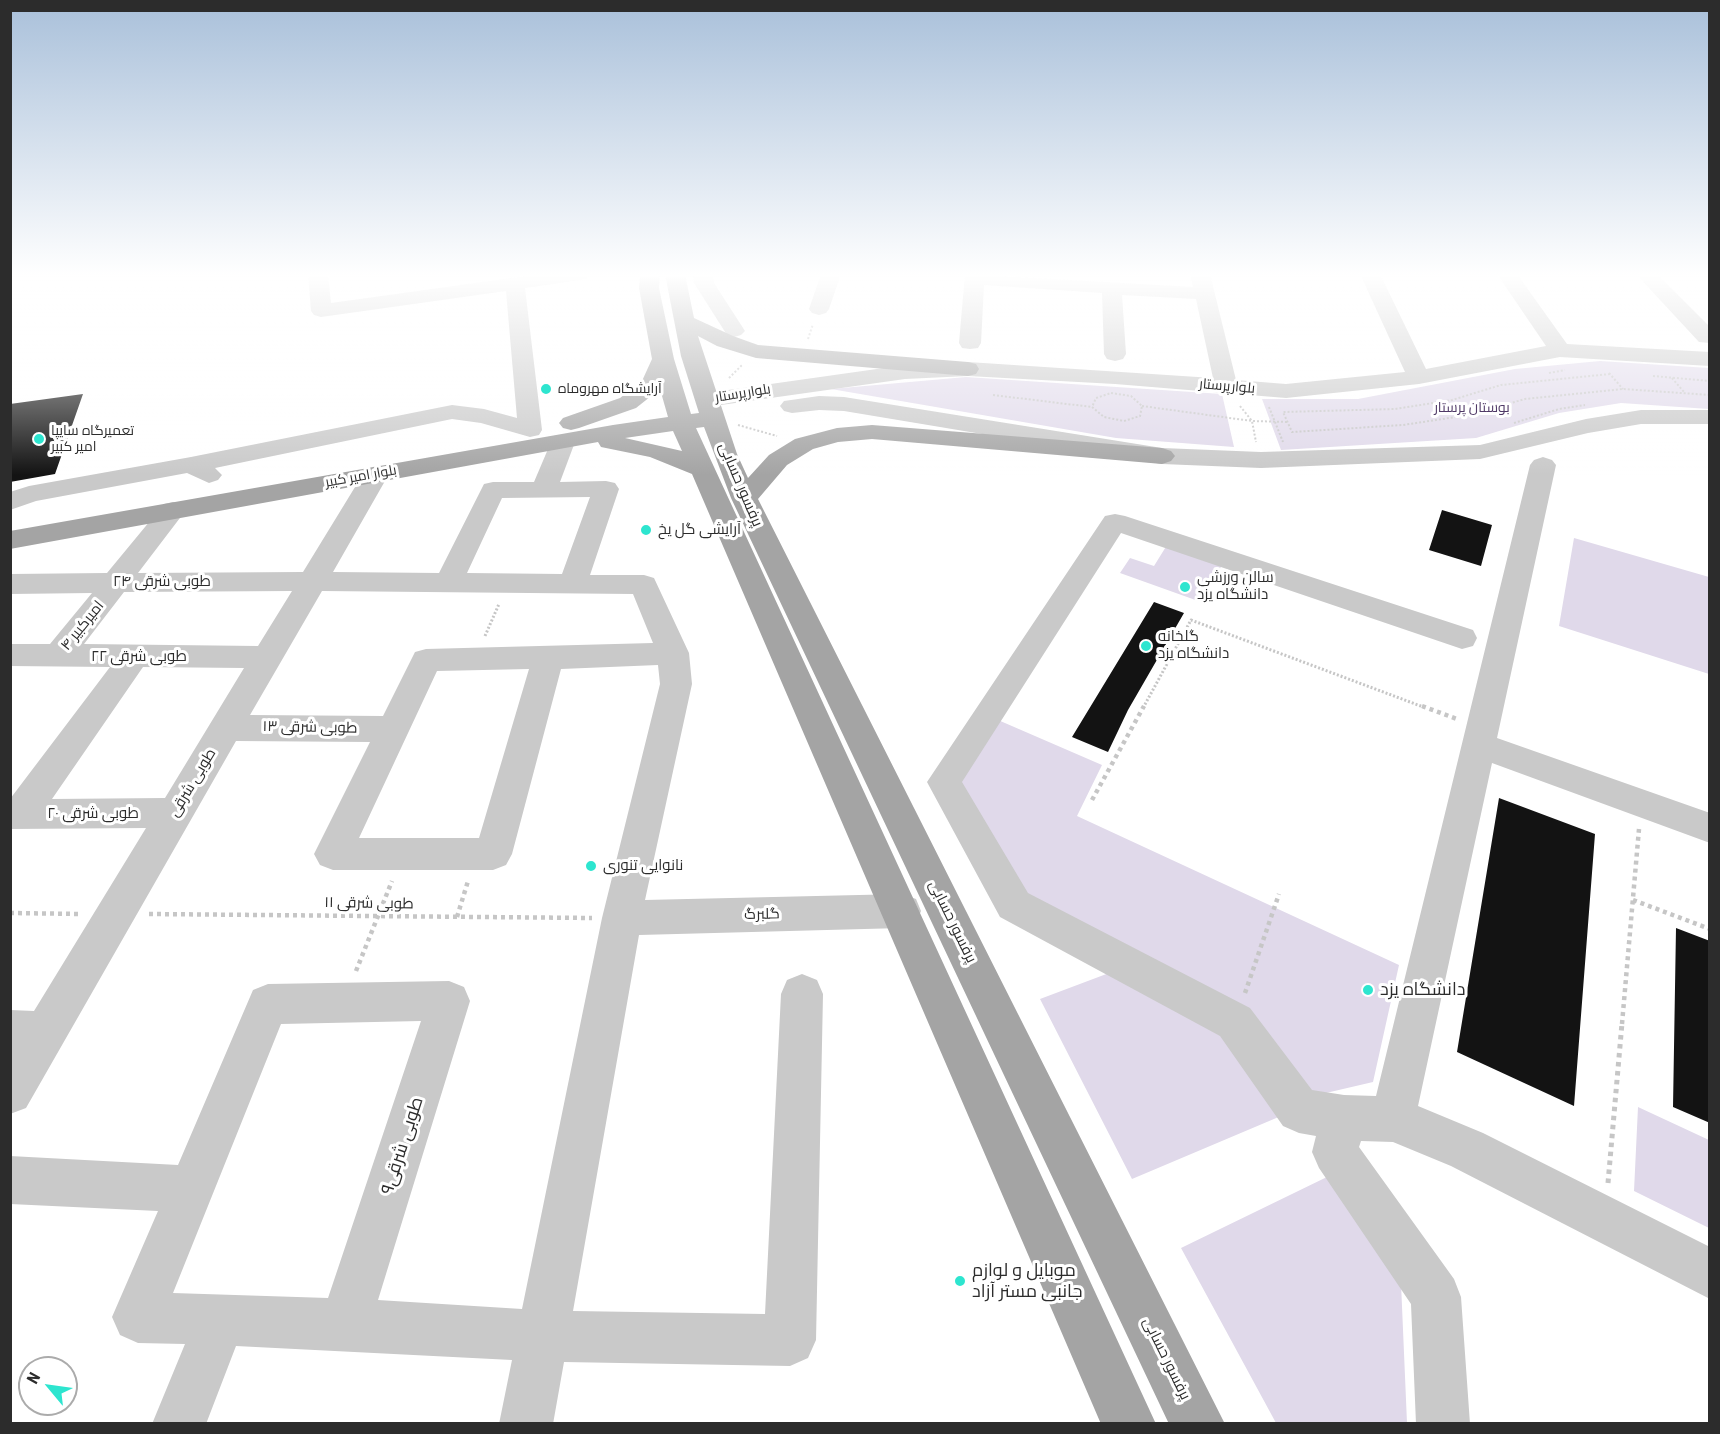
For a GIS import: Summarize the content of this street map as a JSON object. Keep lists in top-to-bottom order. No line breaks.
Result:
{"streets":{"main road":["بلوار امیر کبیر","پرفسور حسابی"],"street":["بلوارپرستار","طوبی شرقی ۲۴","امیرکبیر ۴","طوبی شرقی ۲۲","طوبی شرقی ۱۳","طوبی شرقی","طوبی شرقی ۲۰","گلبرگ","طوبی شرقی۹"],"path":["طوبی شرقی ۱۱"]},"crossings":[["بلوارپرستار","بلوار امیر کبیر"],["بلوارپرستار","پرفسور حسابی"],["بلوار امیر کبیر","پرفسور حسابی"],["بلوار امیر کبیر","امیرکبیر ۴"],["بلوار امیر کبیر","طوبی شرقی"],["پرفسور حسابی","گلبرگ"],["طوبی شرقی ۲۴","امیرکبیر ۴"],["طوبی شرقی ۲۴","طوبی شرقی"],["امیرکبیر ۴","طوبی شرقی ۲۲"],["طوبی شرقی ۲۲","طوبی شرقی"],["طوبی شرقی ۱۳","طوبی شرقی"],["طوبی شرقی","طوبی شرقی ۲۰"],["طوبی شرقی","طوبی شرقی ۱۱"],["طوبی شرقی ۱۱","گلبرگ"]],"parks":["بوستان پرستار"],"places":["آرایشگاه مهروماه","تعمیرگاه سایپا امیر کبیر","آرایشی گل یخ","سالن ورزشی دانشگاه یزد","گلخانه دانشگاه یزد","نانوایی تنوری","دانشگاه یزد","موبایل و لوازم جانبی مستر آزاد"],"north":"top left"}
